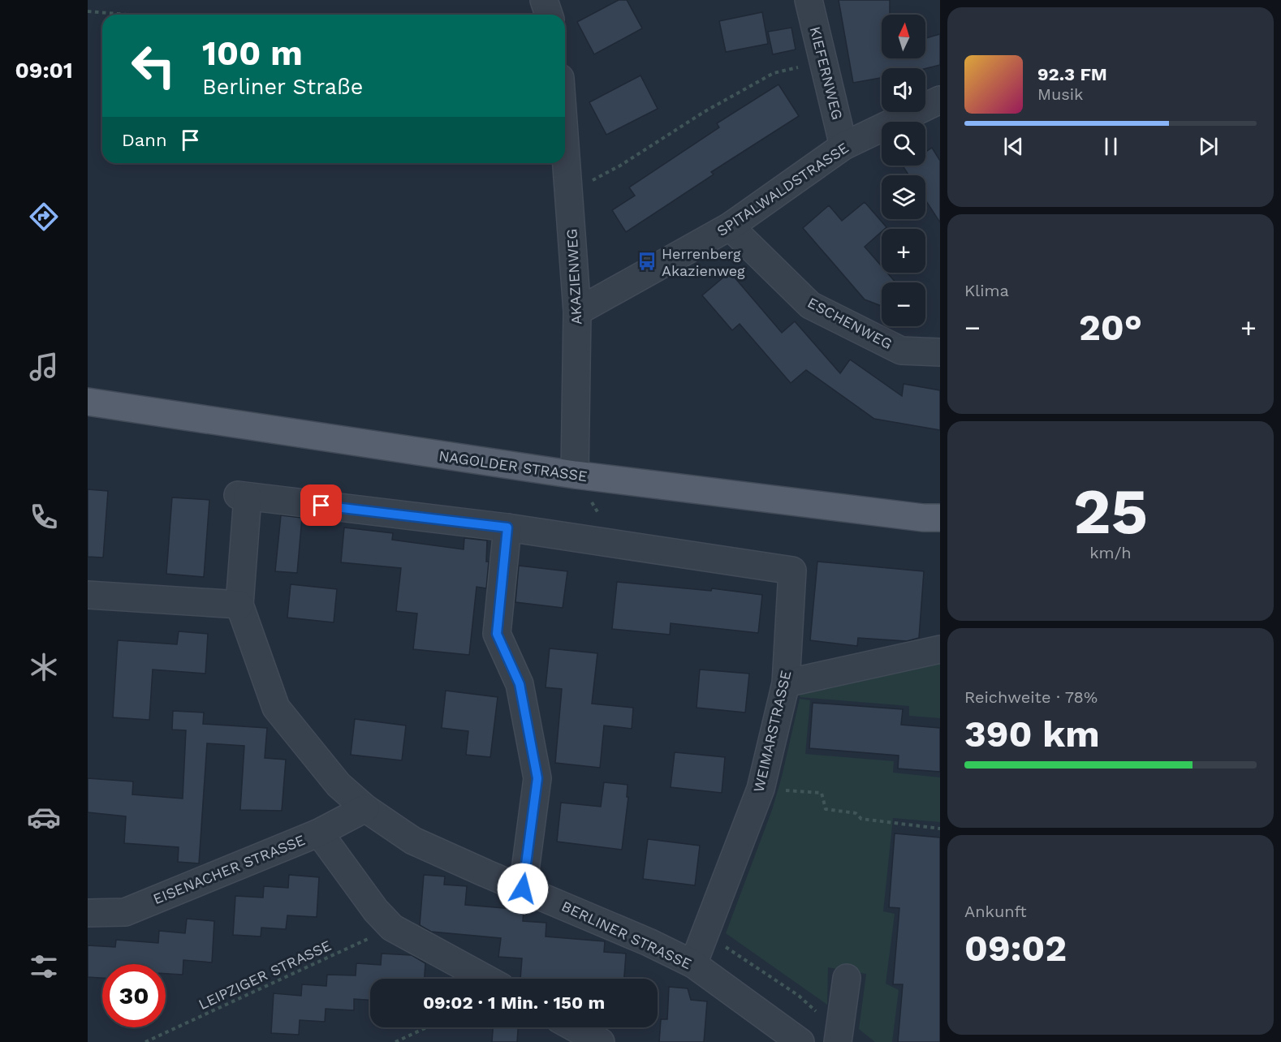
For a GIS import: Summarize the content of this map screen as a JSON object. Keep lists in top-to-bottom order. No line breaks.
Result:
{"streets":{"main road":["NAGOLDER STRASSE"],"street":["KIEFERNWEG","SPITALWALDSTRASSE","AKAZIENWEG","ESCHENWEG","WEIMARSTRASSE","EISENACHER STRASSE","BERLINER STRASSE"],"path":["LEIPZIGER STRASSE"]},"crossings":[["KIEFERNWEG","SPITALWALDSTRASSE"],["SPITALWALDSTRASSE","AKAZIENWEG"],["SPITALWALDSTRASSE","ESCHENWEG"],["AKAZIENWEG","NAGOLDER STRASSE"],["WEIMARSTRASSE","BERLINER STRASSE"],["EISENACHER STRASSE","BERLINER STRASSE"]],"places":{"bus stop":["Herrenberg Akazienweg"]},"north":"top","page":{"tabs":"09:01","map_buttons":["+","−"],"turn":["100 m","Berliner Straße"],"song":["92.3 FM","Musik"],"then":"Dann","tile":["Klima",["25","km/h"],["Reichweite · 78%","390 km"],["Ankunft","09:02"]],"heat":["−","20°","+"],"limit":"30","trip":"09:02 · 1 Min. · 150 m"}}
